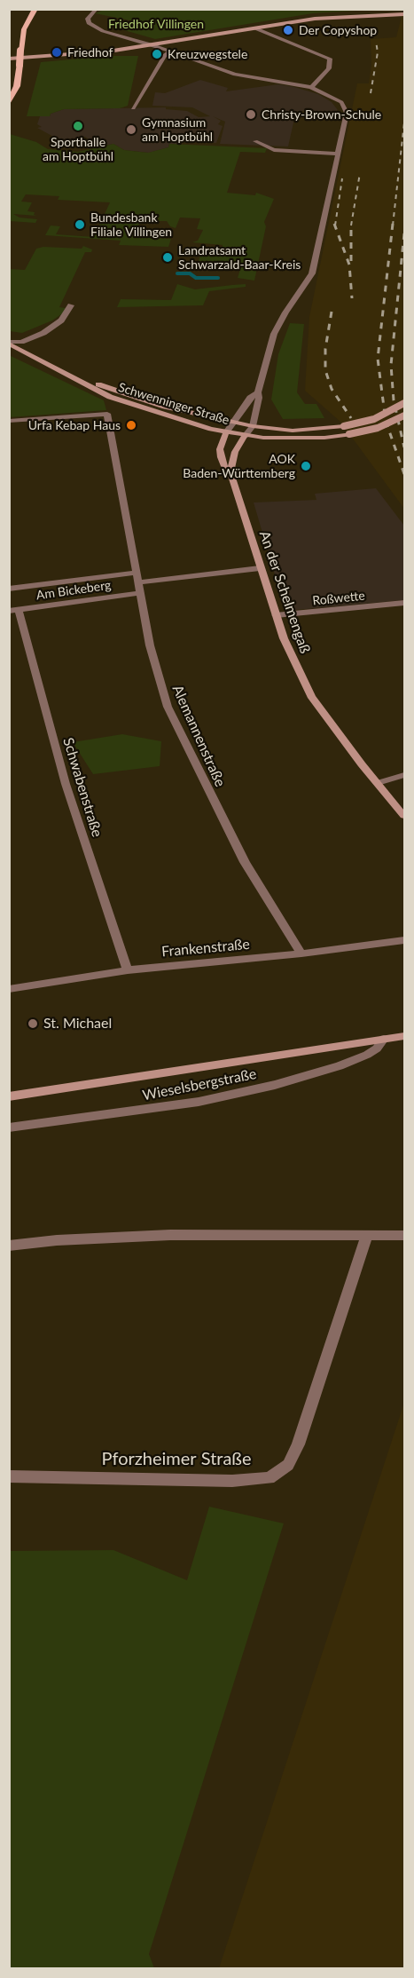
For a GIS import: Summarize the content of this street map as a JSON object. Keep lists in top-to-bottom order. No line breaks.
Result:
{"streets":{"street":["Schwenninger Straße","Am Bickeberg","An der Schelmengaß","Roßwette","Alemannenstraße","Schwabenstraße","Frankenstraße","Wieselsbergstraße","Pforzheimer Straße"]},"crossings":[["Schwenninger Straße","An der Schelmengaß"],["Am Bickeberg","Alemannenstraße"],["Am Bickeberg","Schwabenstraße"],["An der Schelmengaß","Roßwette"],["Alemannenstraße","Frankenstraße"],["Schwabenstraße","Frankenstraße"]],"parks":["Friedhof Villingen"],"places":["Der Copyshop","Friedhof","Kreuzwegstele","Christy-Brown-Schule","Sporthalle am Hoptbühl","Gymnasium am Hoptbühl","Bundesbank Filiale Villingen","Landratsamt Schwarzald-Baar-Kreis","Urfa Kebap Haus","AOK Baden-Württemberg","St. Michael"]}
